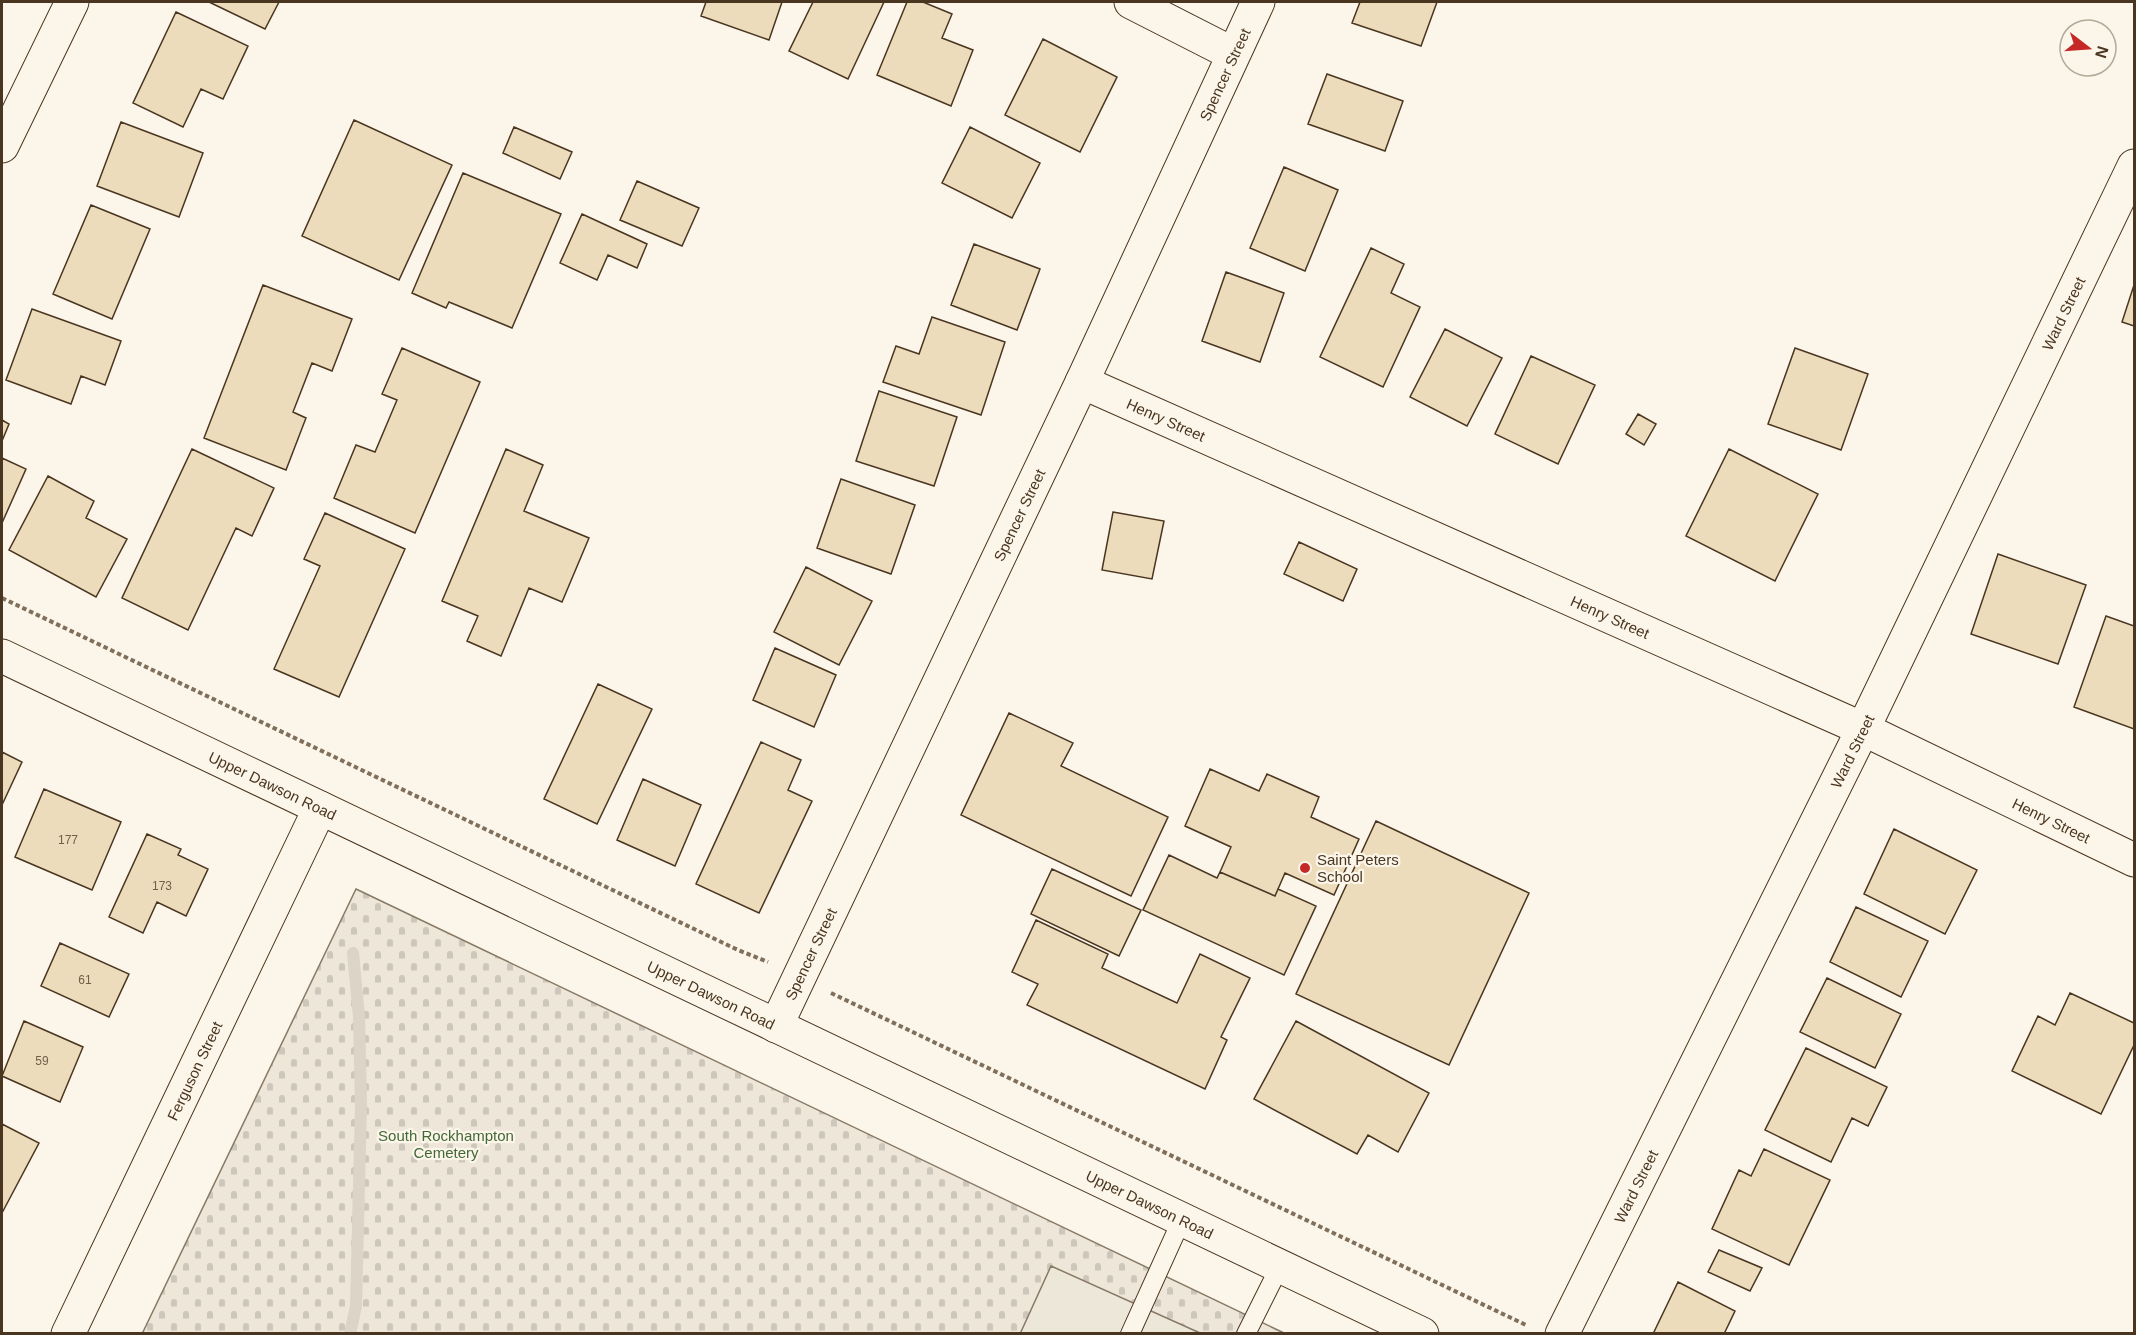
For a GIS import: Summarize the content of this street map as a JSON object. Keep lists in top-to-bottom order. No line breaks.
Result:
{"streets":{"street":["Spencer Street","Ward Street","Henry Street","Upper Dawson Road","Ferguson Street"]},"crossings":[["Spencer Street","Henry Street"],["Spencer Street","Upper Dawson Road"],["Ward Street","Henry Street"],["Upper Dawson Road","Ferguson Street"]],"parks":["South Rockhampton Cemetery"],"places":["Saint Peters School"],"house_numbers":["177","173","61","59"],"north":"right"}
